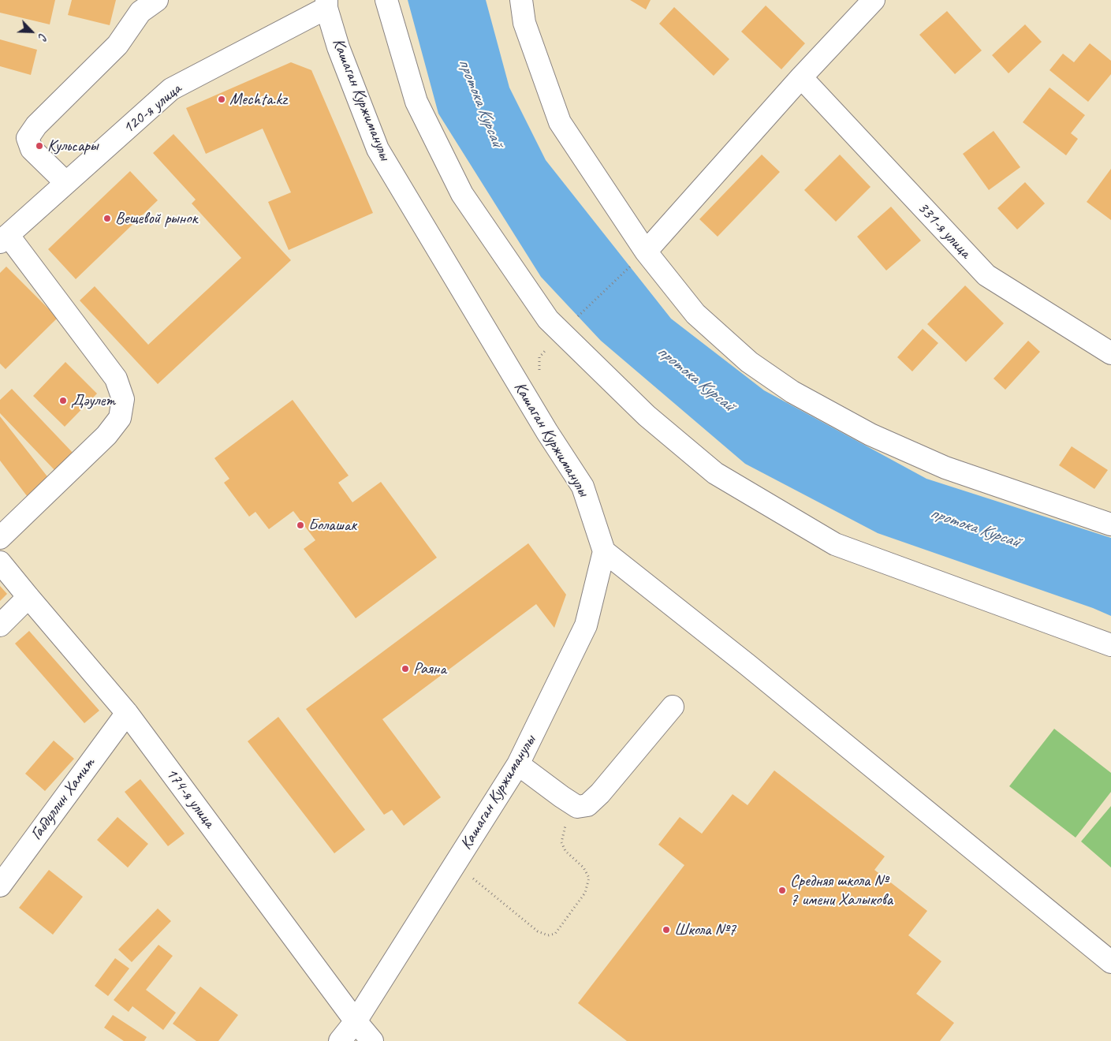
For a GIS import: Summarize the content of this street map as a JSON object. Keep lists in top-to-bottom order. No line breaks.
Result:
{"streets":{"street":["Кашаган Куржиманулы","120-я улица","331-я улица","174-я улица","Габдуллин Хамит"]},"crossings":[["Кашаган Куржиманулы","120-я улица"],["Кашаган Куржиманулы","174-я улица"],["174-я улица","Габдуллин Хамит"]],"water":["протока Курсай"],"places":["Mechta.kz","Кульсары","Вещевой рынок","Дәулет","Болашак","Раяна","Средняя школа № 7 имени Халыкова","Школа №7"],"north":"bottom right"}
